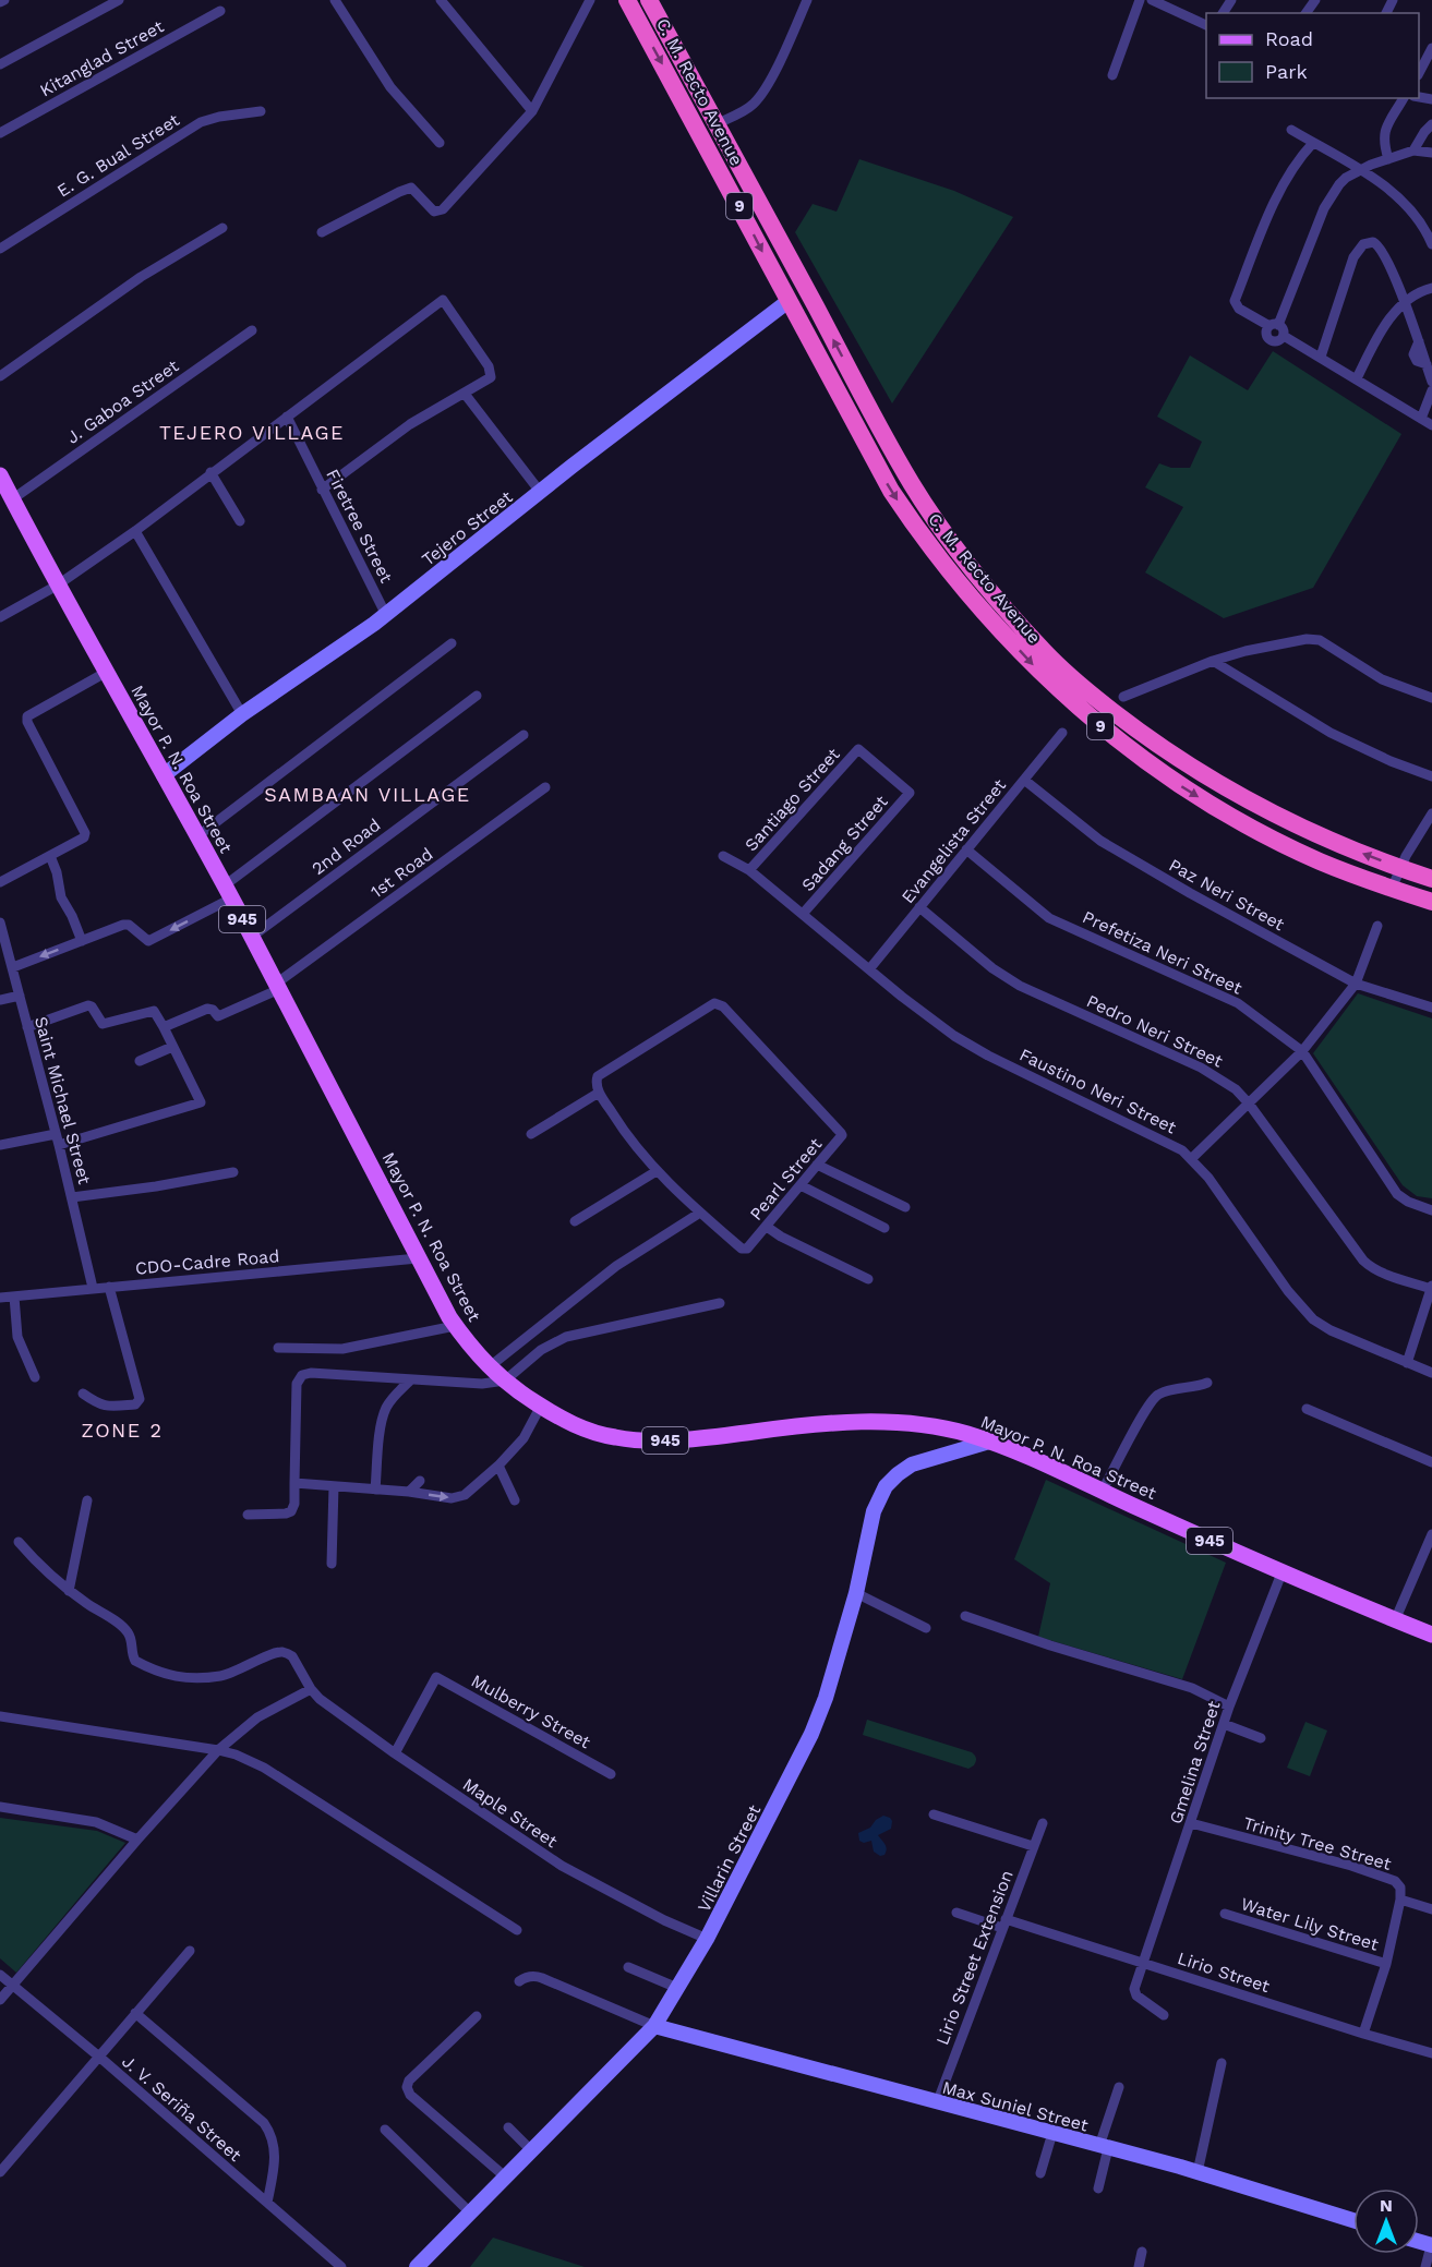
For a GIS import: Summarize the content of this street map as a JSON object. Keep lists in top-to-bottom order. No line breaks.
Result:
{"streets":{"highway":["C. M. Recto Avenue","9"],"main road":["Tejero Street","Mayor P. N. Roa Street","945","Villarin Street","Max Suniel Street"],"street":["Kitanglad Street","E. G. Bual Street","J. Gaboa Street","Firetree Street","Santiago Street","Evangelista Street","Sadang Street","2nd Road","1st Road","Paz Neri Street","Prefetiza Neri Street","Pedro Neri Street","Faustino Neri Street","Saint Michael Street","Pearl Street","CDO-Cadre Road","Mulberry Street","Gmelina Street","Maple Street","Trinity Tree Street","Water Lily Street","Lirio Street Extension","Lirio Street","J. V. Seriña Street"]},"crossings":[["C. M. Recto Avenue","Tejero Street"],["J. Gaboa Street","Mayor P. N. Roa Street"],["Firetree Street","Tejero Street"],["Tejero Street","Mayor P. N. Roa Street"],["Mayor P. N. Roa Street","2nd Road"],["Mayor P. N. Roa Street","1st Road"],["Mayor P. N. Roa Street","CDO-Cadre Road"],["Mayor P. N. Roa Street","Gmelina Street"],["Mayor P. N. Roa Street","Villarin Street"],["Santiago Street","Sadang Street"],["Santiago Street","Faustino Neri Street"],["Evangelista Street","Paz Neri Street"],["Evangelista Street","Prefetiza Neri Street"],["Evangelista Street","Pedro Neri Street"],["Evangelista Street","Faustino Neri Street"],["Sadang Street","Faustino Neri Street"],["Saint Michael Street","CDO-Cadre Road"],["Mulberry Street","Maple Street"],["Gmelina Street","Trinity Tree Street"],["Gmelina Street","Lirio Street"],["Maple Street","Villarin Street"],["Villarin Street","Max Suniel Street"],["Lirio Street Extension","Lirio Street"],["Lirio Street Extension","Max Suniel Street"]],"districts":["TEJERO VILLAGE","SAMBAAN VILLAGE","ZONE 2"],"legend":["Road","Park"],"north":"top"}
